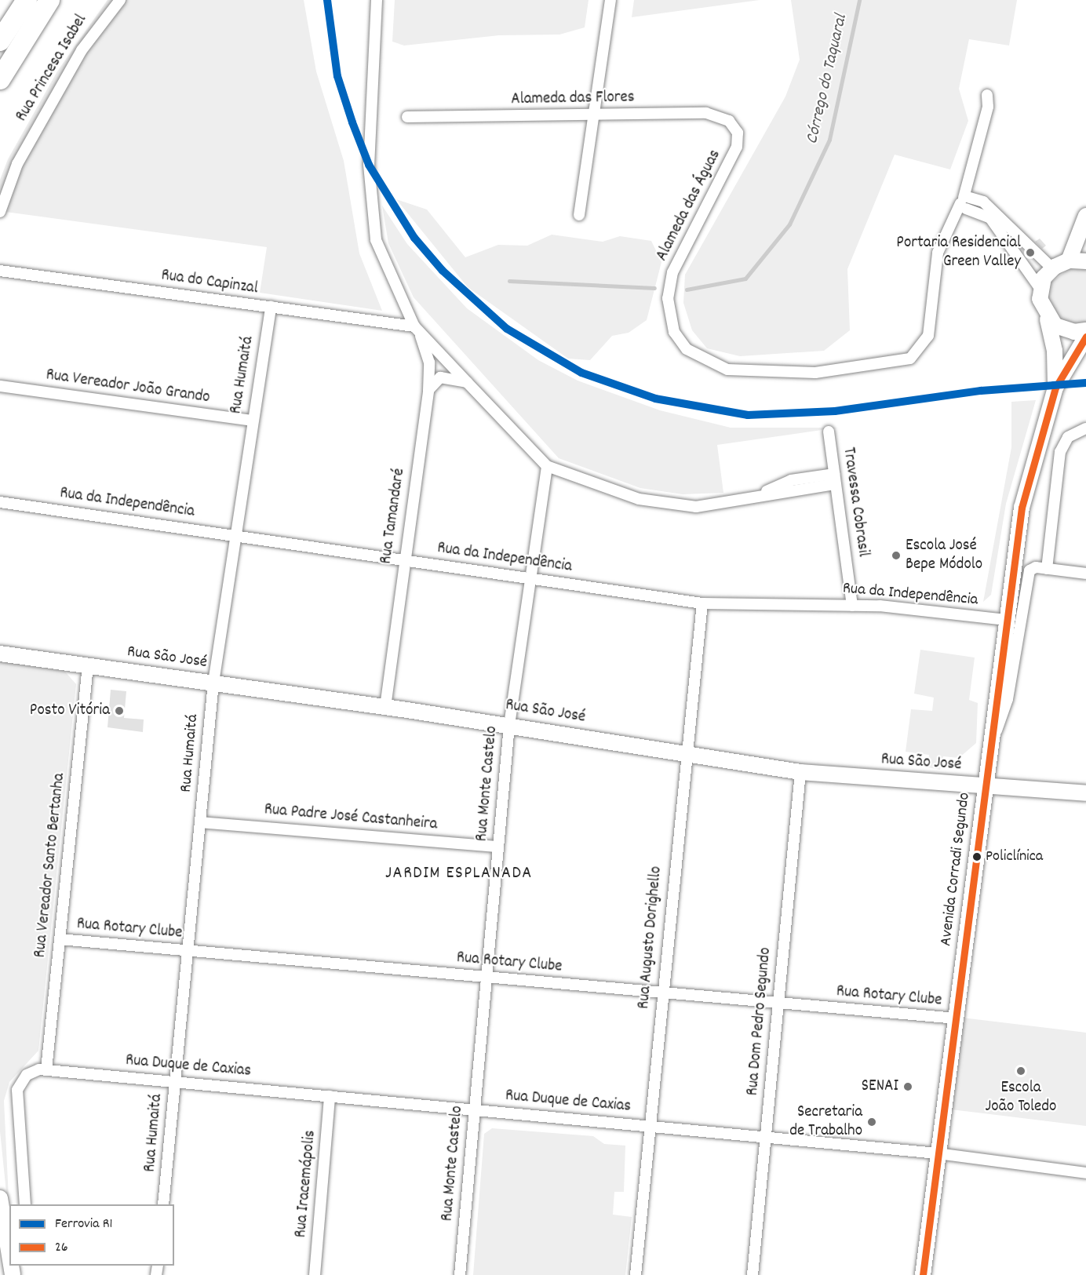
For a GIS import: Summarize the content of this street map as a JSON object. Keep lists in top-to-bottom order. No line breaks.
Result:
{"streets":{"street":["Rua Princesa Isabel","Alameda das Flores","Alameda das Águas","Rua do Capinzal","Rua Humaitá","Rua Vereador João Grando","Travessa Cobrasil","Rua da Independência","Rua Tamandaré","Rua São José","Rua Monte Castelo","Rua Padre José Castanheira","Rua Vereador Santo Bertanha","Avenida Corradi Segundo","Rua Rotary Clube","Rua Augusto Dorighello","Rua Dom Pedro Segundo","Rua Duque de Caxias","Rua Iracemápolis"]},"crossings":[["Alameda das Flores","Alameda das Águas"],["Rua do Capinzal","Rua Humaitá"],["Rua do Capinzal","Rua Tamandaré"],["Rua Humaitá","Rua Vereador João Grando"],["Rua Humaitá","Rua da Independência"],["Rua Humaitá","Rua São José"],["Rua Humaitá","Rua Padre José Castanheira"],["Rua Humaitá","Rua Rotary Clube"],["Rua Humaitá","Rua Duque de Caxias"],["Travessa Cobrasil","Rua da Independência"],["Rua da Independência","Rua Tamandaré"],["Rua da Independência","Rua Monte Castelo"],["Rua da Independência","Avenida Corradi Segundo"],["Rua da Independência","Rua Augusto Dorighello"],["Rua Tamandaré","Rua São José"],["Rua São José","Rua Monte Castelo"],["Rua São José","Rua Vereador Santo Bertanha"],["Rua São José","Avenida Corradi Segundo"],["Rua São José","Rua Augusto Dorighello"],["Rua São José","Rua Dom Pedro Segundo"],["Rua Monte Castelo","Rua Padre José Castanheira"],["Rua Monte Castelo","Rua Rotary Clube"],["Rua Monte Castelo","Rua Duque de Caxias"],["Rua Vereador Santo Bertanha","Rua Rotary Clube"],["Rua Vereador Santo Bertanha","Rua Duque de Caxias"],["Avenida Corradi Segundo","Rua Rotary Clube"],["Avenida Corradi Segundo","Rua Duque de Caxias"],["Rua Rotary Clube","Rua Augusto Dorighello"],["Rua Rotary Clube","Rua Dom Pedro Segundo"],["Rua Augusto Dorighello","Rua Duque de Caxias"],["Rua Dom Pedro Segundo","Rua Duque de Caxias"],["Rua Duque de Caxias","Rua Iracemápolis"]],"districts":["JARDIM ESPLANADA"],"water":["Córrego do Taquaral"],"places":["Portaria Residencial Green Valley","Escola José Bepe Módolo","Posto Vitória","Policlínica","Escola João Toledo","SENAI","Secretaria de Trabalho"],"lines":["rail line R1","transit line 26"],"legend":["Ferrovia R1","26"]}
